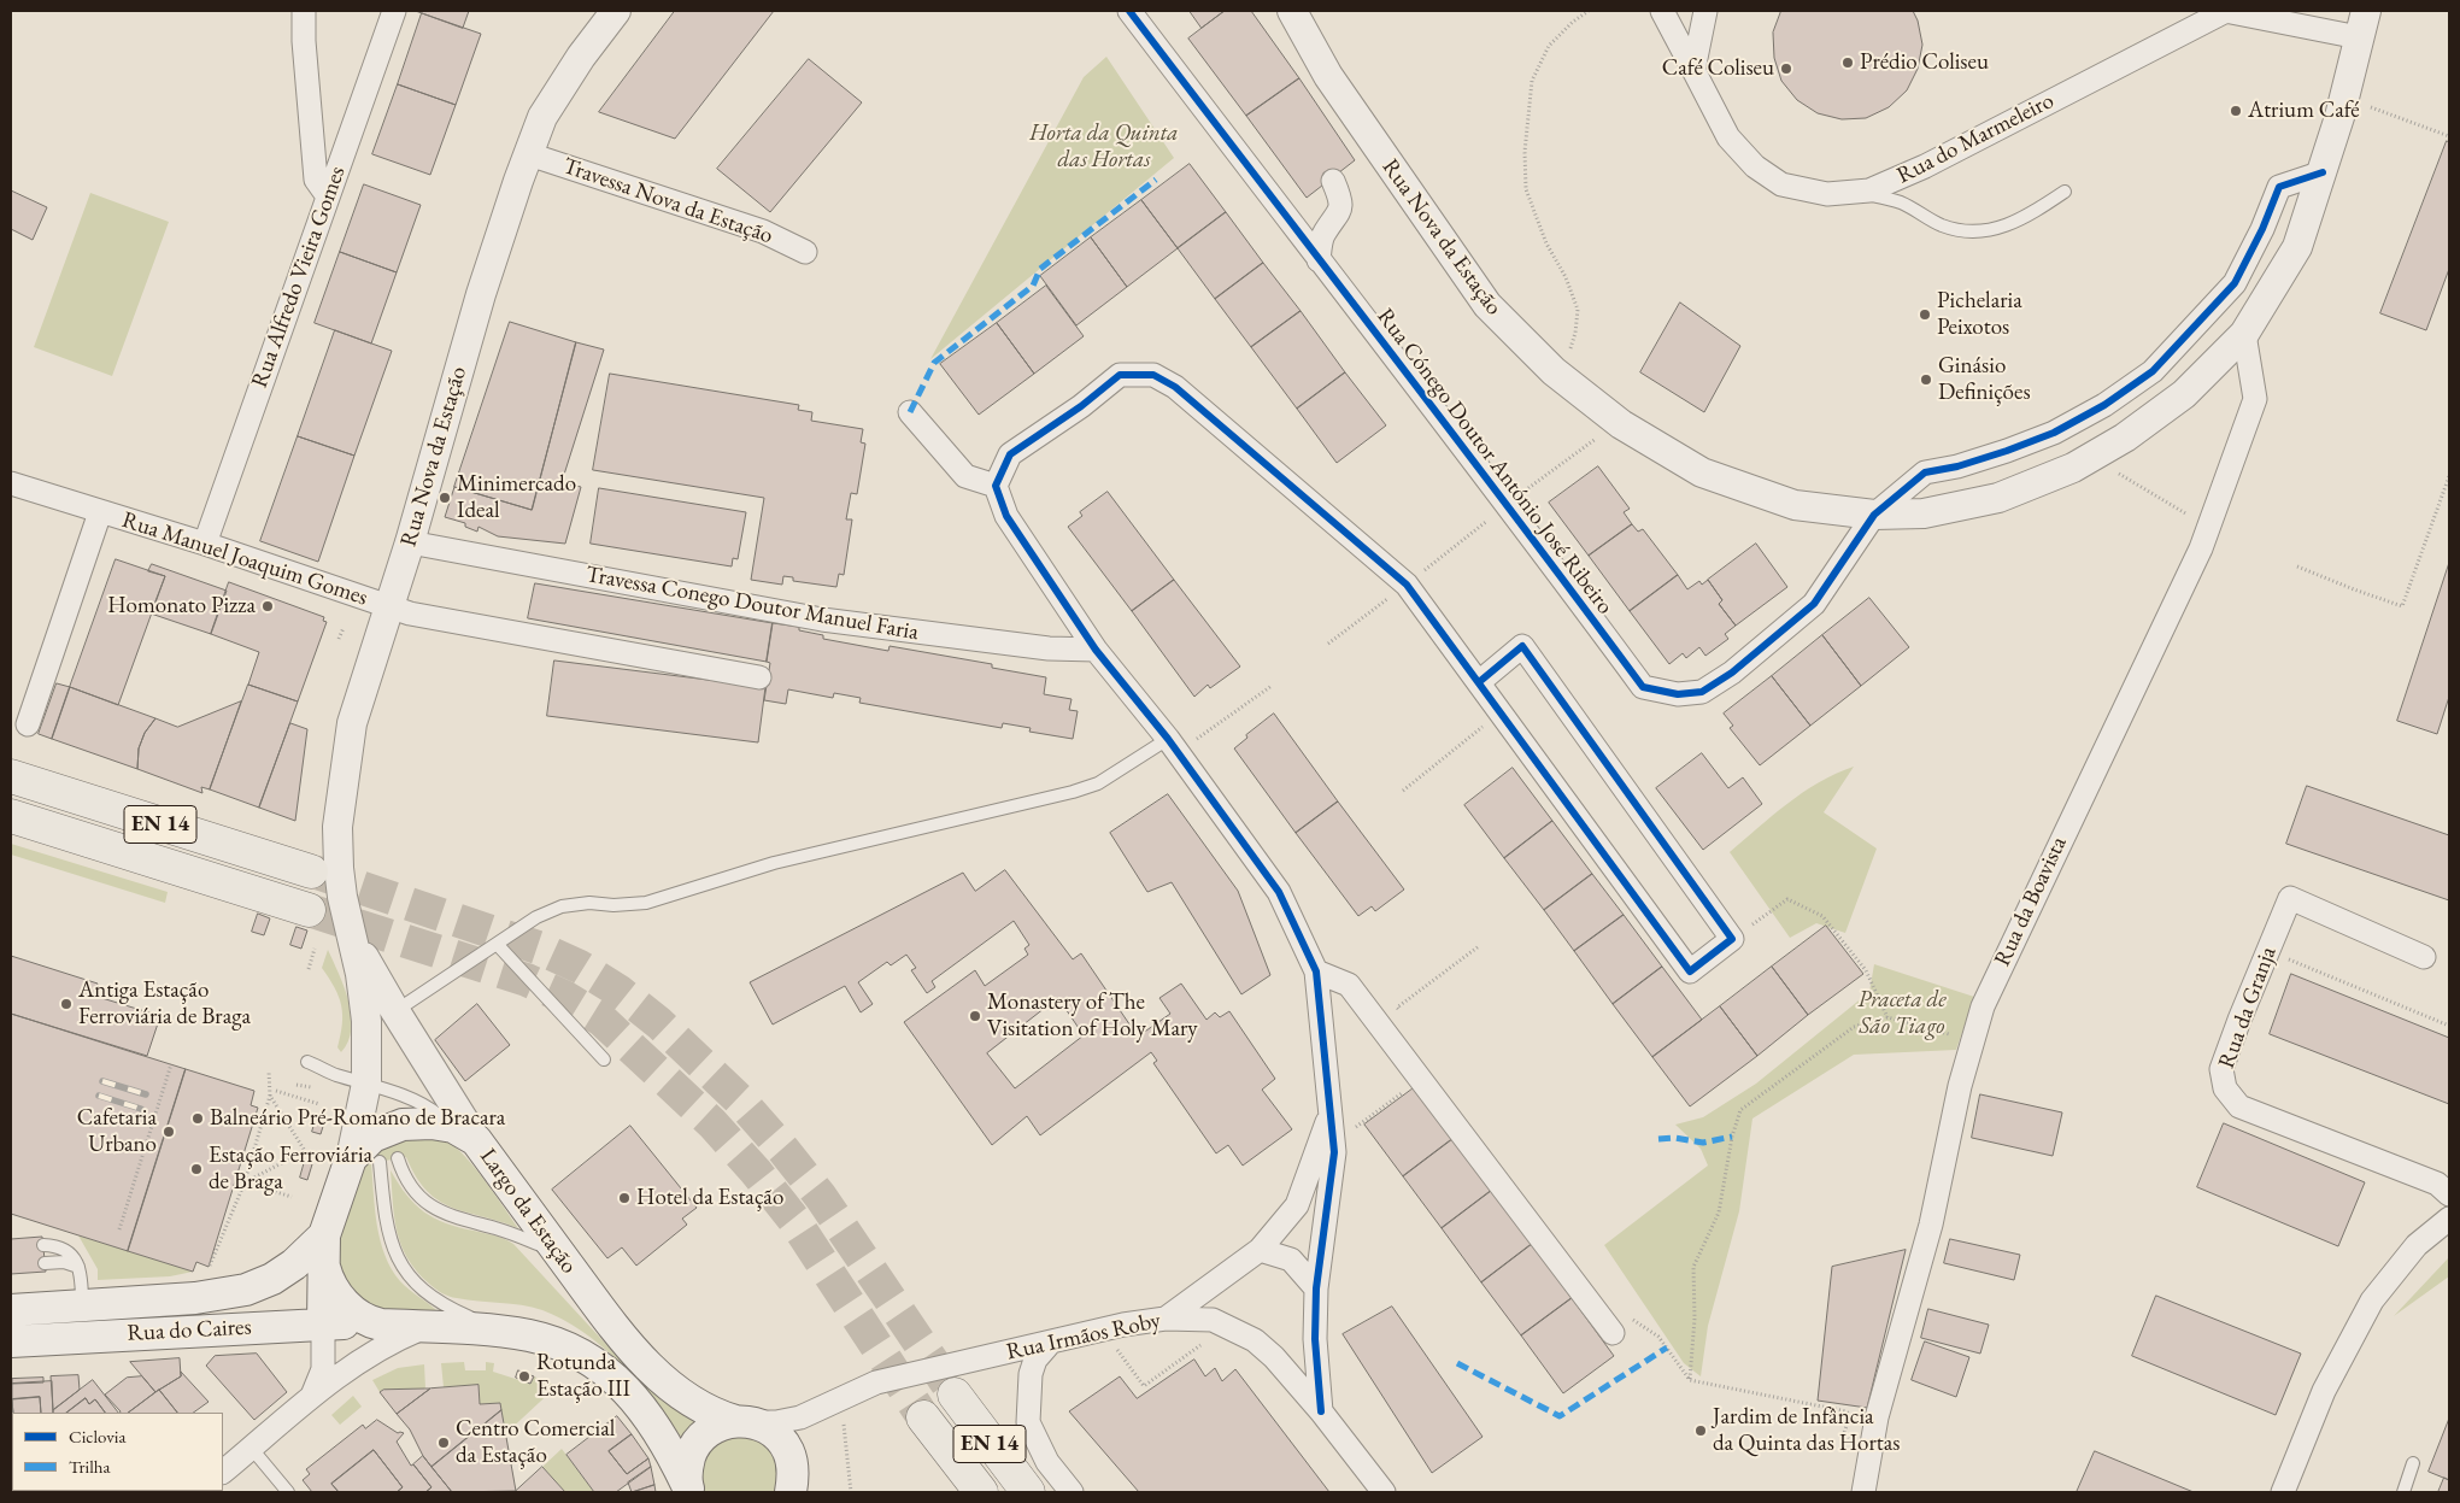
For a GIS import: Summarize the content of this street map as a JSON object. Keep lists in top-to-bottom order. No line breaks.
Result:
{"streets":{"highway":["EN 14"],"main road":["Largo da Estação","Rua do Caires"],"street":["Rua do Marmeleiro","Travessa Nova da Estação","Rua Nova da Estação","Rua Alfredo Vieira Gomes","Rua Cónego Doutor António José Ribeiro","Rua Manuel Joaquim Gomes","Travessa Conego Doutor Manuel Faria","Rua da Boavista","Rua da Granja","Rua Irmãos Roby"]},"crossings":[["Travessa Nova da Estação","Rua Nova da Estação"],["Rua Nova da Estação","Rua Cónego Doutor António José Ribeiro"],["Rua Nova da Estação","Rua Manuel Joaquim Gomes"],["Rua Nova da Estação","Travessa Conego Doutor Manuel Faria"],["Rua Nova da Estação","Rua da Boavista"],["Rua Nova da Estação","Largo da Estação"],["Rua Alfredo Vieira Gomes","Rua Manuel Joaquim Gomes"],["Largo da Estação","Rua Irmãos Roby"]],"parks":["Horta da Quinta das Hortas","Praceta de São Tiago"],"places":["Prédio Coliseu","Café Coliseu","Atrium Café","Pichelaria Peixotos","Ginásio Definições","Minimercado Ideal","Homonato Pizza","Antiga Estação Ferroviária de Braga","Monastery of The Visitation of Holy Mary","Balneário Pré-Romano de Bracara","Cafetaria Urbano","Estação Ferroviária de Braga","Hotel da Estação","Rotunda Estação III","Jardim de Infância da Quinta das Hortas","Centro Comercial da Estação"],"legend":["Ciclovia","Trilha"]}
